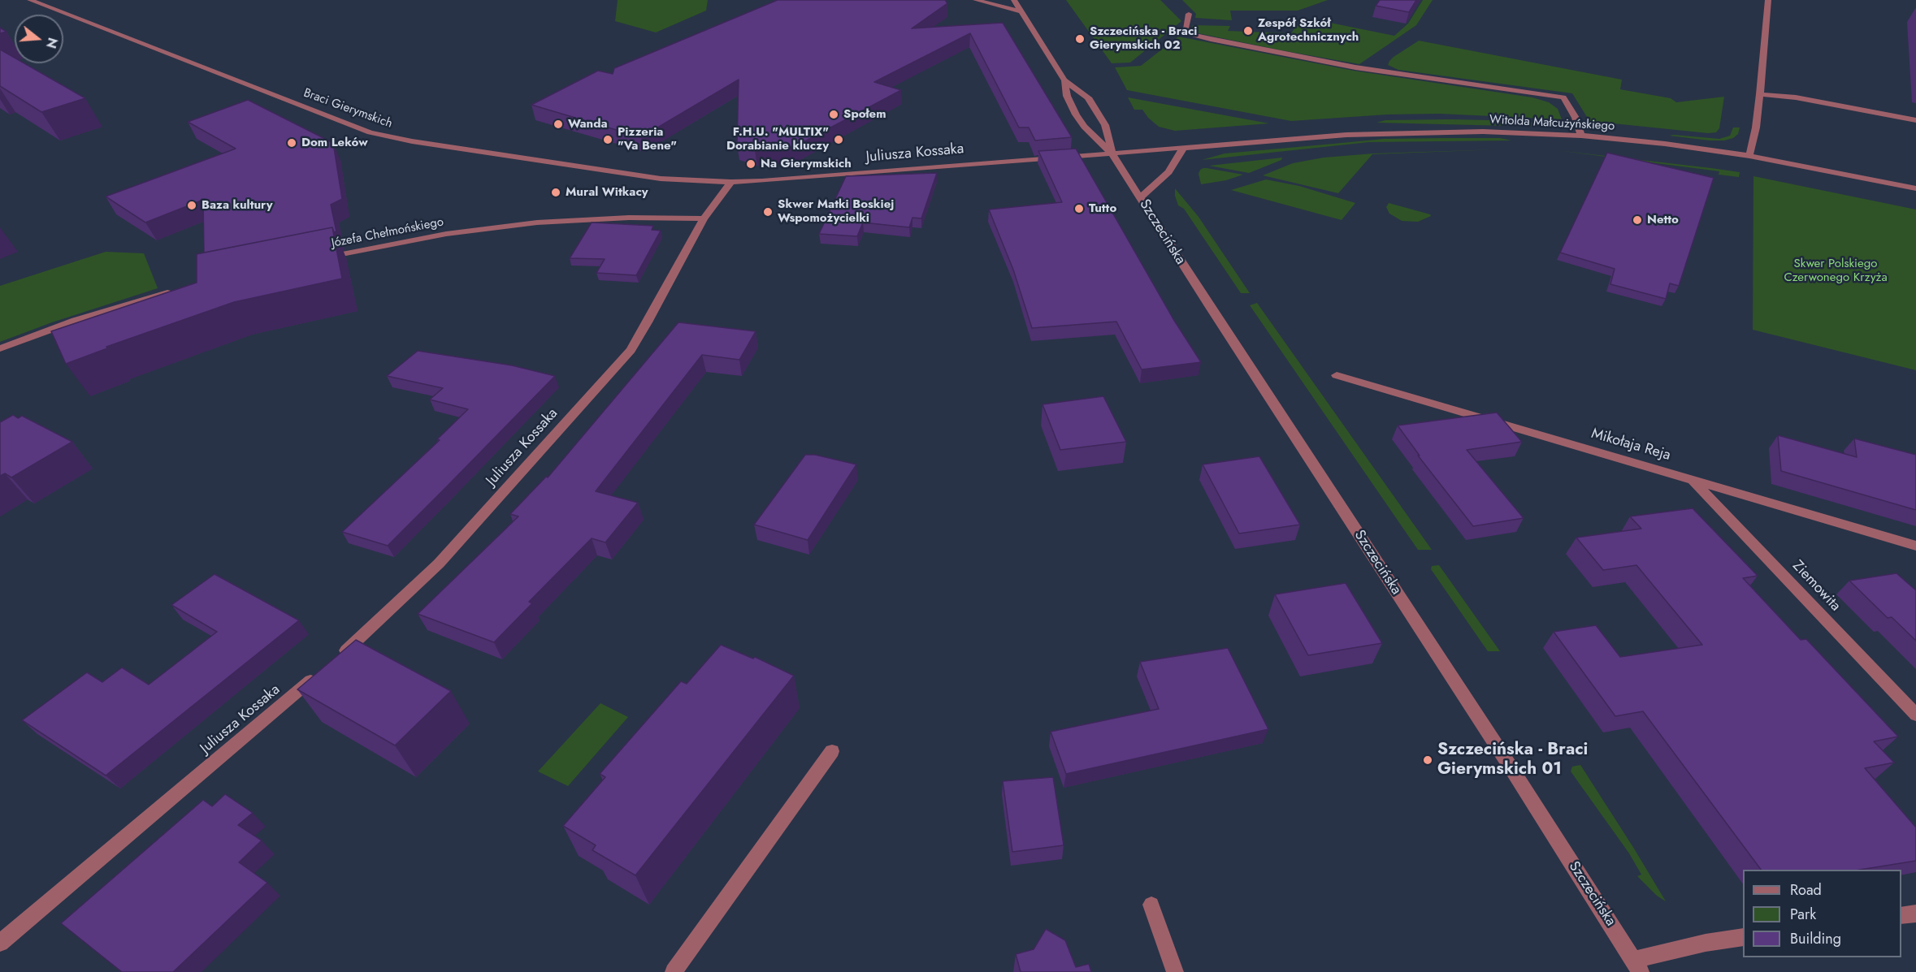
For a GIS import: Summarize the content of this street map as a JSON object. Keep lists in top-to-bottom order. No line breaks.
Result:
{"streets":{"street":["Braci Gierymskich","Witolda Małcużyńskiego","Juliusza Kossaka","Szczecińska","Józefa Chełmońskiego","Mikołaja Reja","Ziemowita"]},"crossings":[["Braci Gierymskich","Juliusza Kossaka"],["Witolda Małcużyńskiego","Juliusza Kossaka"],["Witolda Małcużyńskiego","Szczecińska"],["Juliusza Kossaka","Szczecińska"],["Juliusza Kossaka","Józefa Chełmońskiego"],["Mikołaja Reja","Ziemowita"]],"parks":["Skwer Polskiego Czerwonego Krzyża"],"places":["Zespół Szkół Agrotechnicznych","Szczecińska - Braci Gierymskich 02","Społem","Wanda","Pizzeria \"Va Bene\"","F.H.U. \"MULTIX\" Dorabianie kluczy","Dom Leków","Na Gierymskich","Mural Witkacy","Baza kultury","Tutto","Skwer Matki Boskiej Wspomożycielki","Netto","Szczecińska - Braci Gierymskich 01"],"legend":["Road","Park","Building"],"north":"right"}
